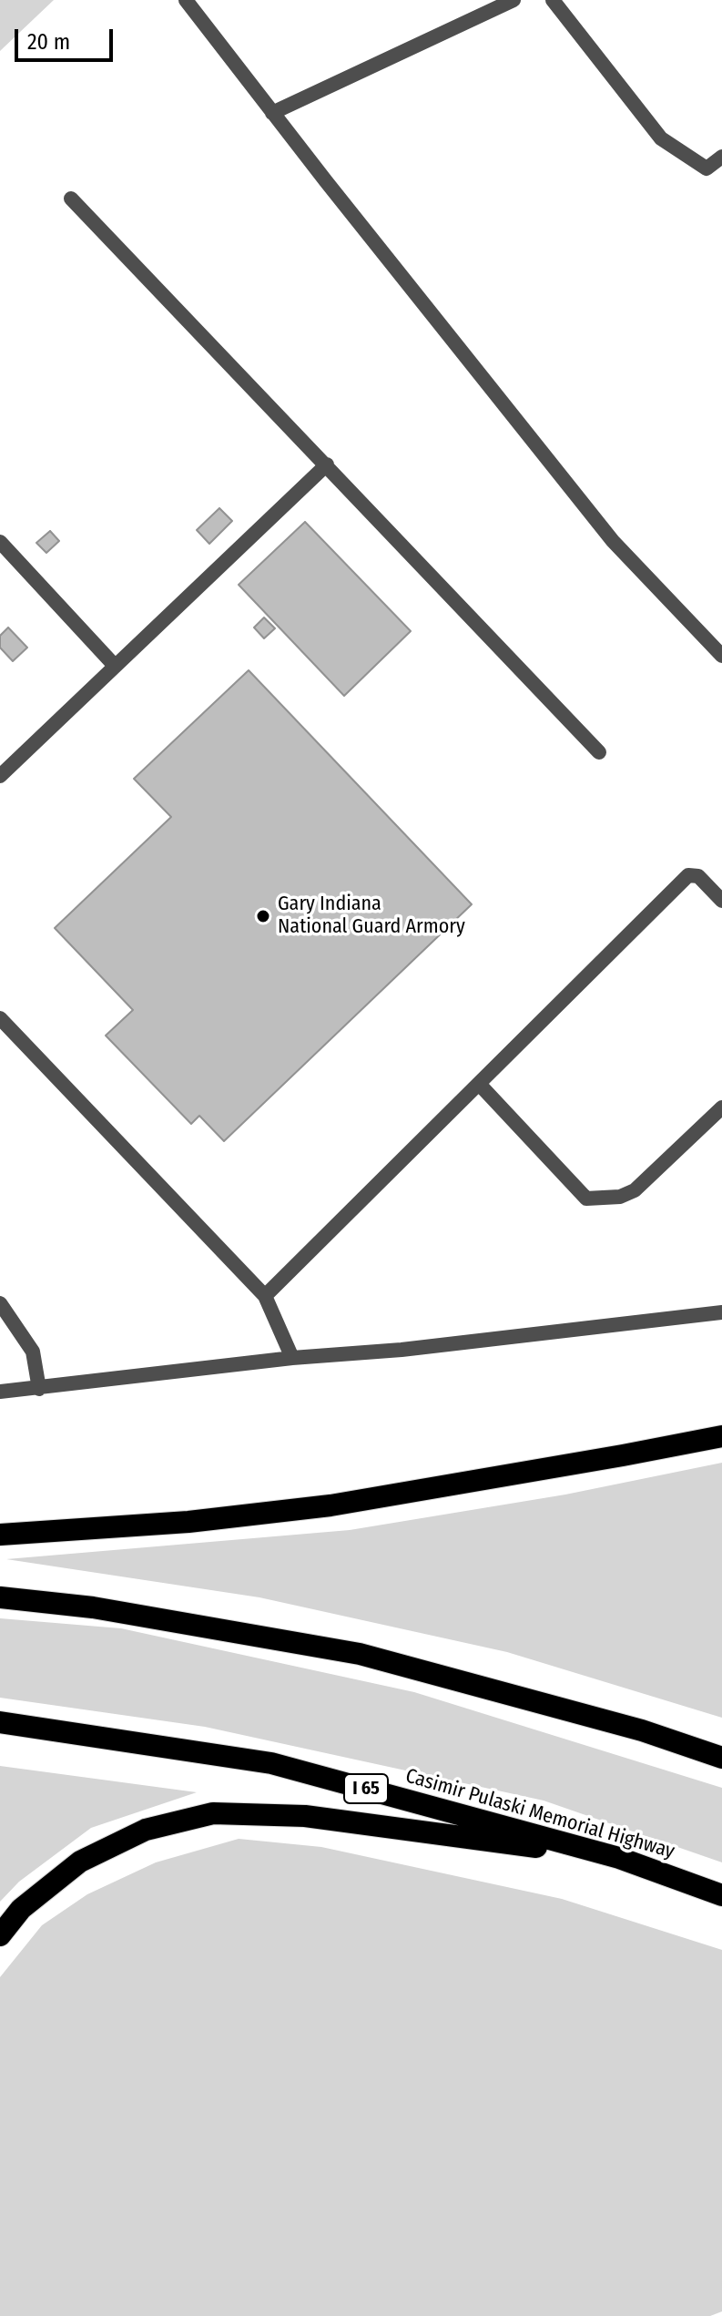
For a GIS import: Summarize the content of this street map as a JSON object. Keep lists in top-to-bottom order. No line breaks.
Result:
{"streets":{"highway":["I 65","Casimir Pulaski Memorial Highway"]},"places":["Gary Indiana National Guard Armory"],"scale_bar":"20 m"}
